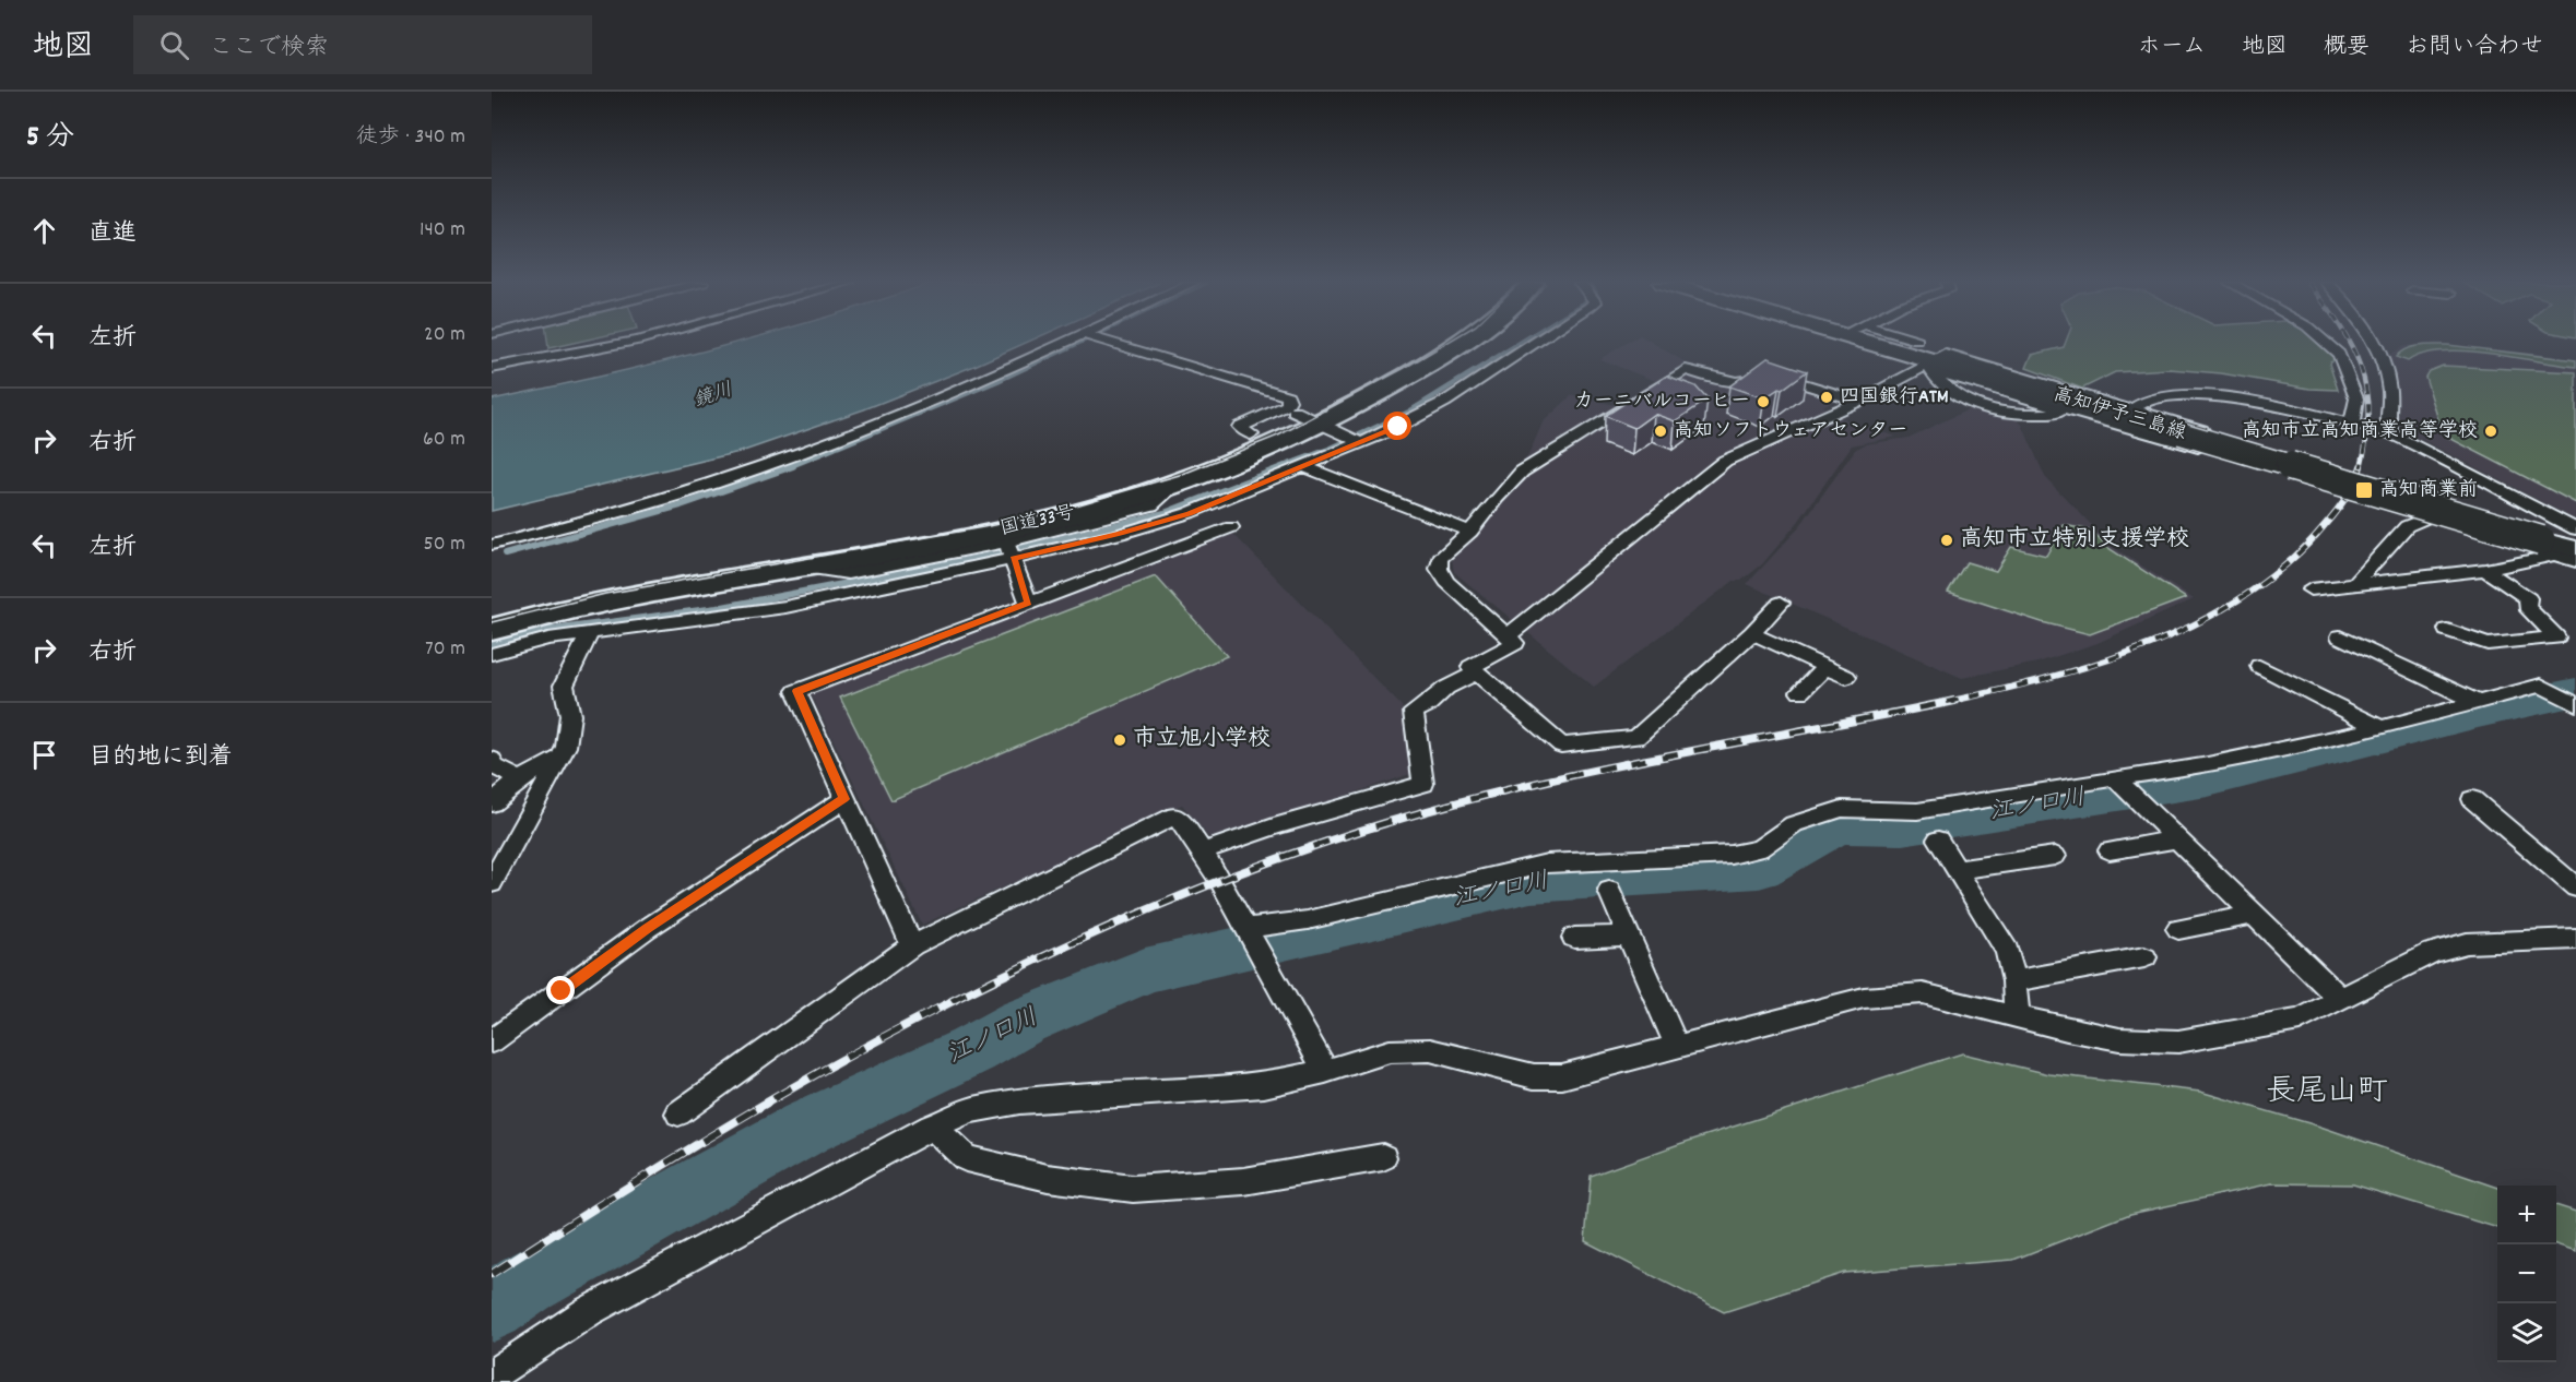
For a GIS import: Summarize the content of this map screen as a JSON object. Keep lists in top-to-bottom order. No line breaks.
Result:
{"streets":{"highway":["国道33号"],"main road":["高知伊予三島線"]},"districts":["長尾山町"],"water":["鏡川","江ノ口川"],"places":{"other":["四国銀行ATM","カーニバルコーヒー","高知ソフトウェアセンター","高知市立高知商業高等学校","高知市立特別支援学校","市立旭小学校"],"transit":["高知商業前"]},"page":{"header":"地図","search":"ここで検索","nav":["ホーム","地図","概要","お問い合わせ"],"heading":["5 分","徒歩 · 340 m"],"list":[["直進","140 m"],["左折","20 m"],["右折","60 m"],["左折","50 m"],["右折","70 m"],"目的地に到着"],"map_buttons":["+","−"]}}
